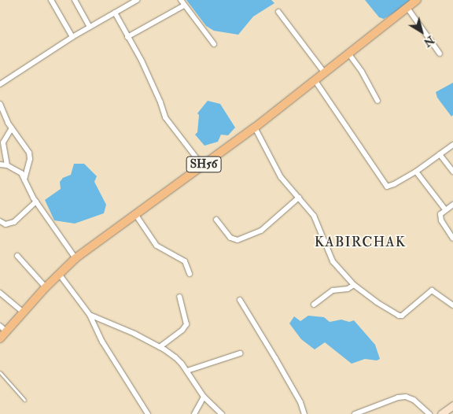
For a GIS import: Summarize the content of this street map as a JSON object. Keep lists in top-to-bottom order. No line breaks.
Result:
{"streets":{"main road":["SH56"]},"districts":["KABIRCHAK"],"north":"bottom right"}
